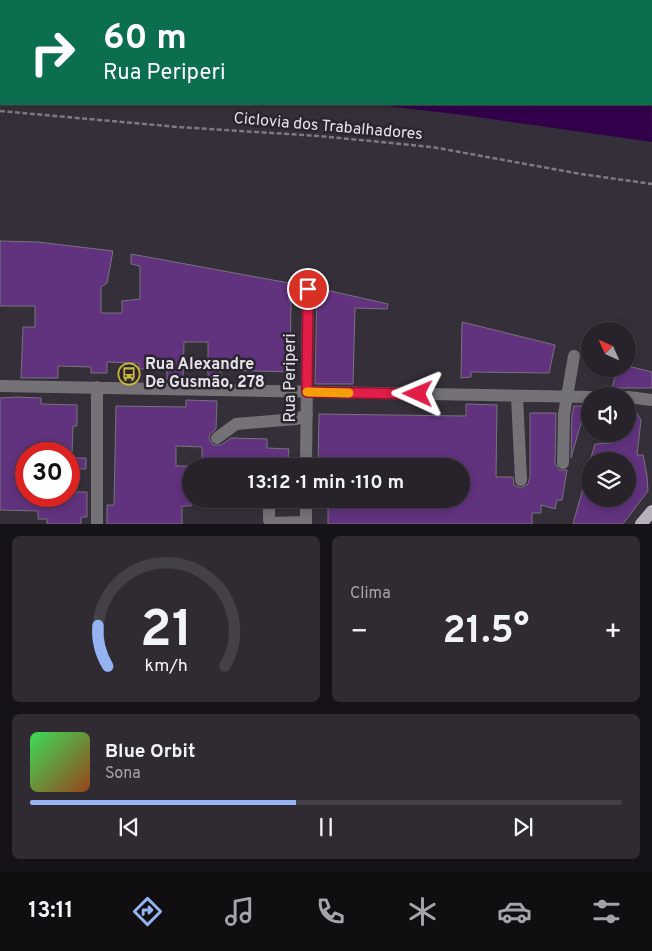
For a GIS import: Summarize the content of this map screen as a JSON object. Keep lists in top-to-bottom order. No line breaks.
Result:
{"streets":{"street":["Rua Periperi"],"path":["Ciclovia dos Trabalhadores"]},"places":{"bus stop":["Rua Alexandre De Gusmão, 278"]},"north":"top left","page":{"turn":["60 m","Rua Periperi"],"limit":"30","trip":"13:12 · 1 min · 110 m","tile":"Clima","heat":["−","21.5°","+"],"song":["Blue Orbit","Sona"],"tabs":"13:11","gauge":["21","km/h"]}}
